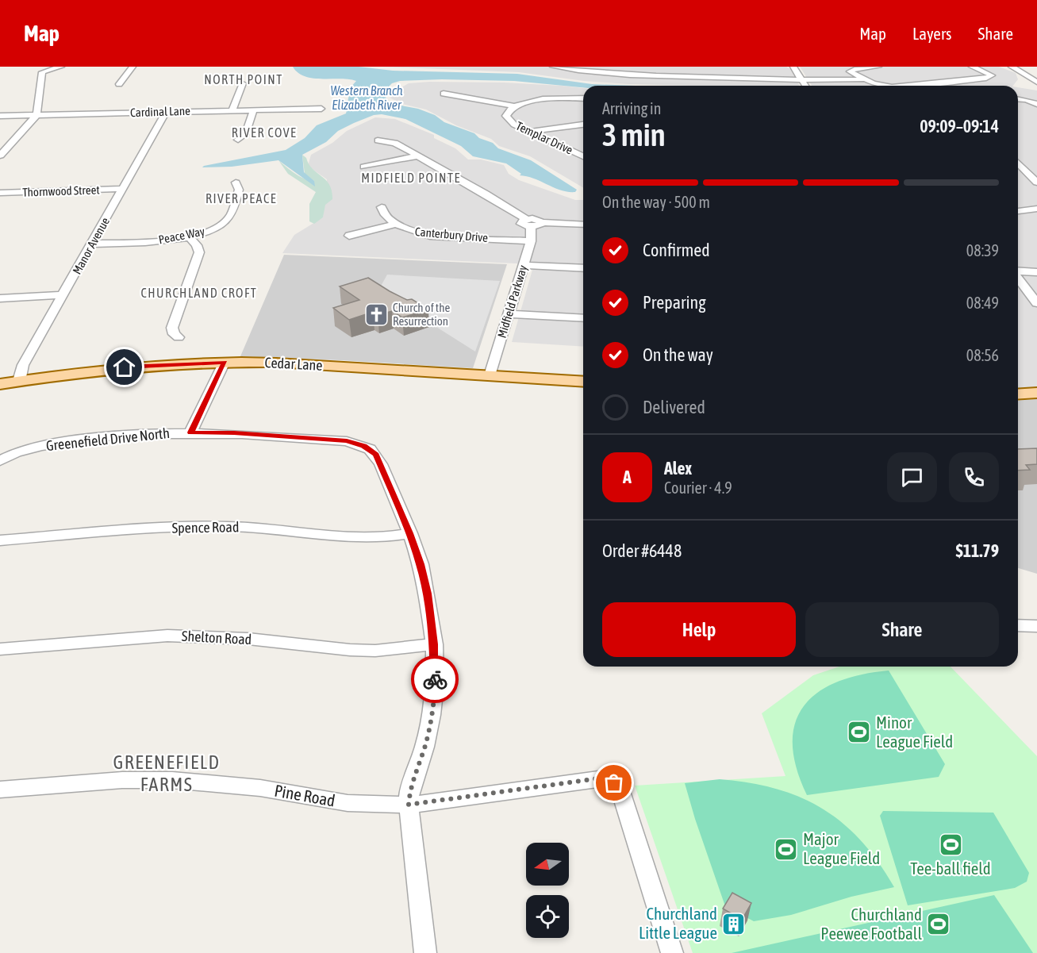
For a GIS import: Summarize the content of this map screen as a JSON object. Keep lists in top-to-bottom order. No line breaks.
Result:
{"streets":{"main road":["Cedar Lane"],"street":["Cardinal Lane","Templar Drive","Thornwood Street","Canterbury Drive","Peace Way","Manor Avenue","Midfield Parkway","Greenefield Drive North","Spence Road","Shelton Road","Pine Road"]},"crossings":[["Cardinal Lane","Manor Avenue"],["Thornwood Street","Manor Avenue"],["Canterbury Drive","Midfield Parkway"],["Peace Way","Manor Avenue"],["Manor Avenue","Cedar Lane"],["Midfield Parkway","Cedar Lane"],["Greenefield Drive North","Spence Road"],["Greenefield Drive North","Shelton Road"],["Greenefield Drive North","Pine Road"]],"districts":["NORTH POINT","RIVER COVE","MIDFIELD POINTE","RIVER PEACE","CHURCHLAND CROFT","GREENEFIELD FARMS"],"water":["Western Branch Elizabeth River"],"places":{"church":["Church of the Resurrection"],"sports":["Minor League Field","Tee-ball field","Major League Field","Churchland Peewee Football"],"building":["Churchland Little League"]},"north":"left","page":{"header":"Map","nav":["Map","Layers","Share"],"heading":["3 min","Arriving in","09:09–09:14"],"panel":["Alex","Courier · 4.9","Order #6448","$11.79"],"bar":"On the way · 500 m","list":[["Confirmed","08:39"],["Preparing","08:49"],["On the way","08:56"],"Delivered"],"round":"A","buttons":["Help","Share"]}}
